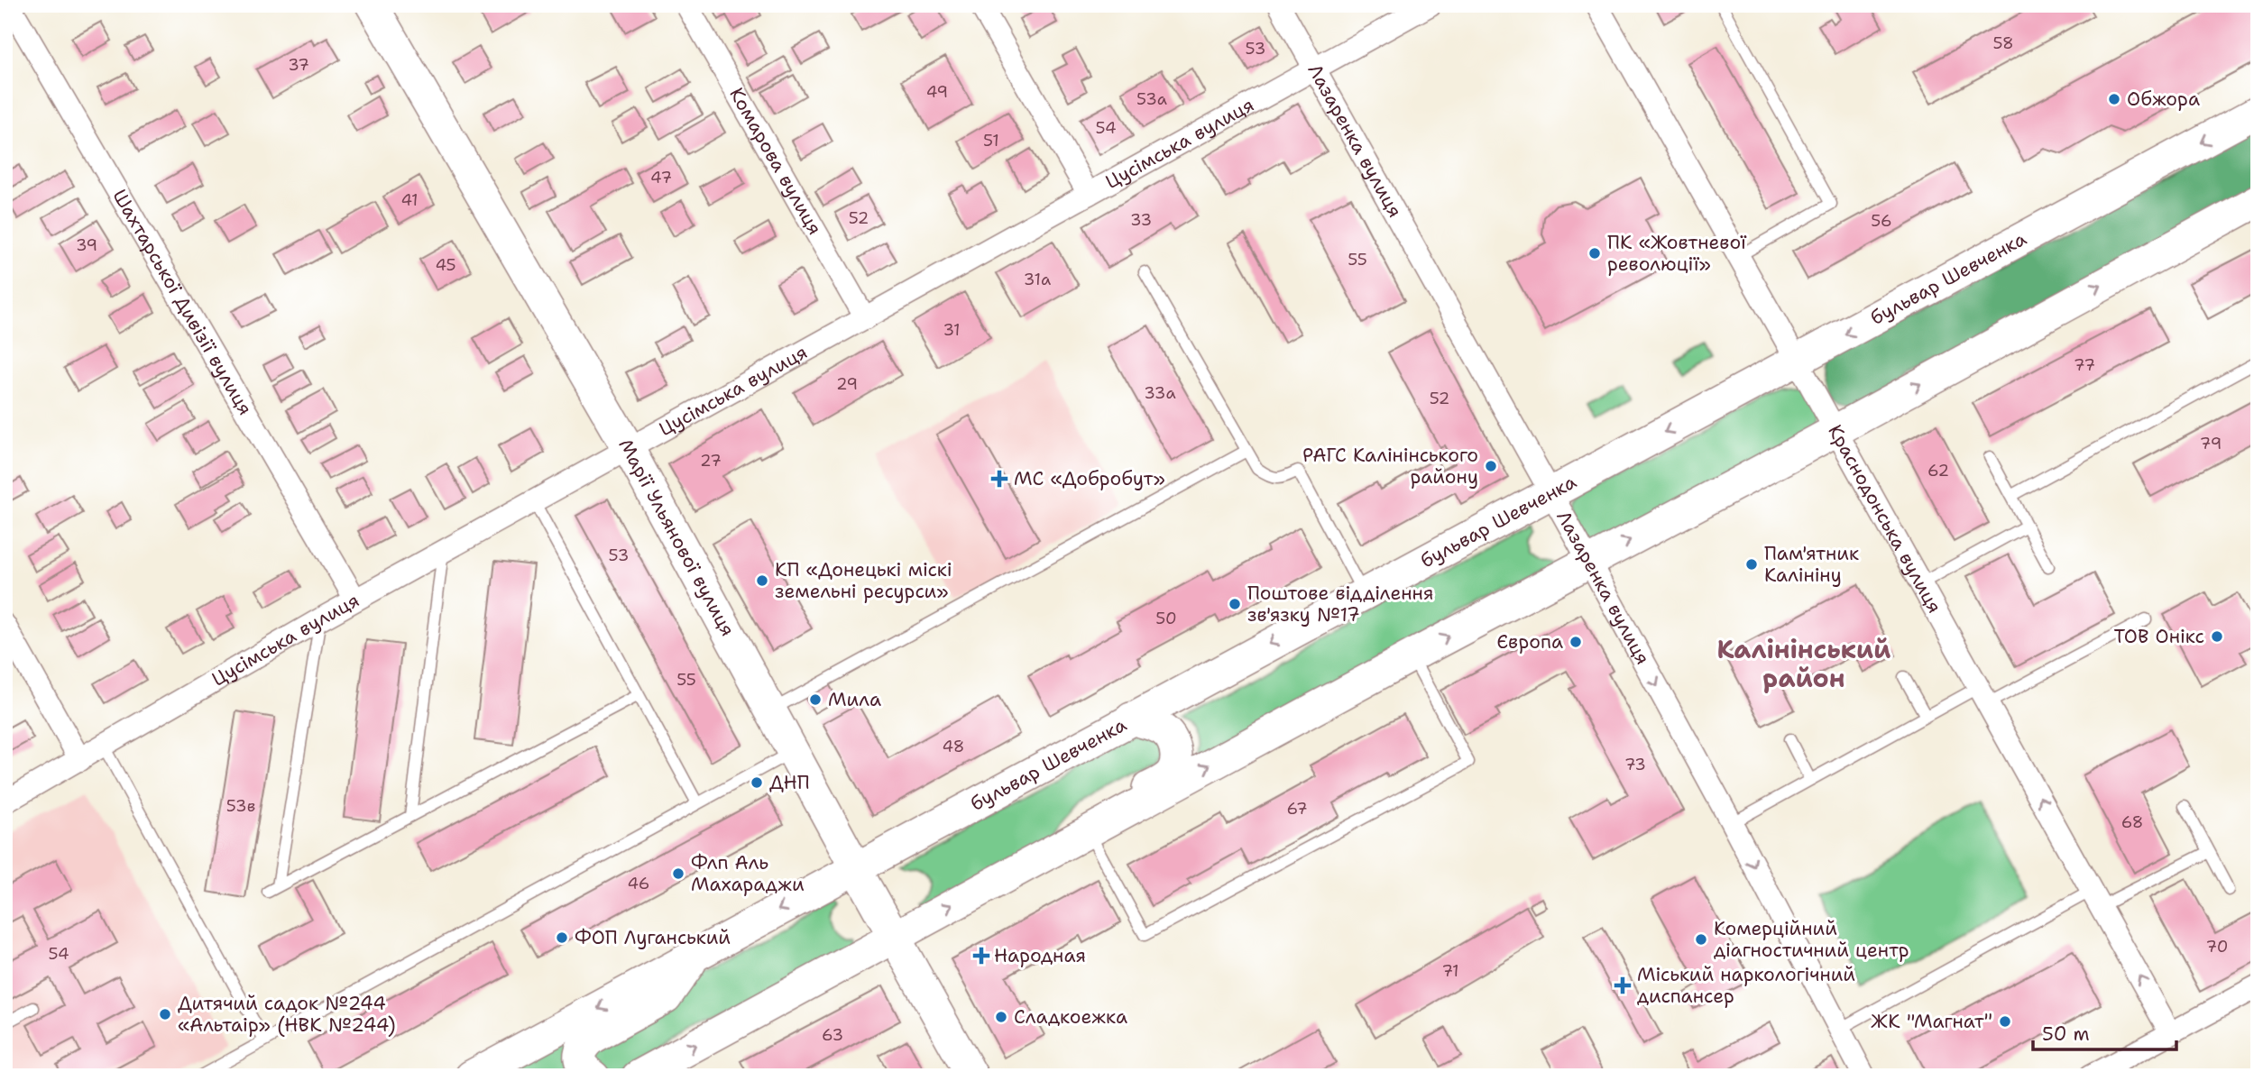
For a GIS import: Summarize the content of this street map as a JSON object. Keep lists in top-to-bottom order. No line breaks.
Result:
{"streets":{"main road":["бульвар Шевченка","Марії Ульянової вулиця"],"street":["Лазаренка вулиця","Цусімська вулиця","Комарова вулиця","Шахтарської Дивізії вулиця","Краснодонська вулиця"]},"crossings":[["Лазаренка вулиця","Цусімська вулиця"],["Лазаренка вулиця","бульвар Шевченка"],["Цусімська вулиця","Комарова вулиця"],["Цусімська вулиця","Шахтарської Дивізії вулиця"],["Цусімська вулиця","Марії Ульянової вулиця"],["бульвар Шевченка","Краснодонська вулиця"],["бульвар Шевченка","Марії Ульянової вулиця"]],"one_way":["Лазаренка вулиця"],"districts":["Калінінський район"],"places":{"other":["Обжора","ПК «Жовтневої революції»","РАГС Калінінського району","Пам'ятник Калініну","КП «Донецькі міскі земельні ресурси»","Поштове відділення зв'язку №17","ТОВ Онікс","Європа","Мила","ДНП","Флп Аль Махараджи","ФОП Луганський","Комерційний діагностичний центр","Дитячий садок №244 «Альтаір» (НВК №244)","Сладкоежка","ЖК \"Магнат\""],"health":["МС «Добробут»","Народная","Міський наркологічний диспансер"]},"house_numbers":["58","53","37","49","53а","54","51","47","41","52","33","56","39","55","45","31а","31","77","29","33а","52","79","27","62","53","50","55","48","73","53в","67","68","46","70","54","71","63"],"scale_bar":"50 m"}
